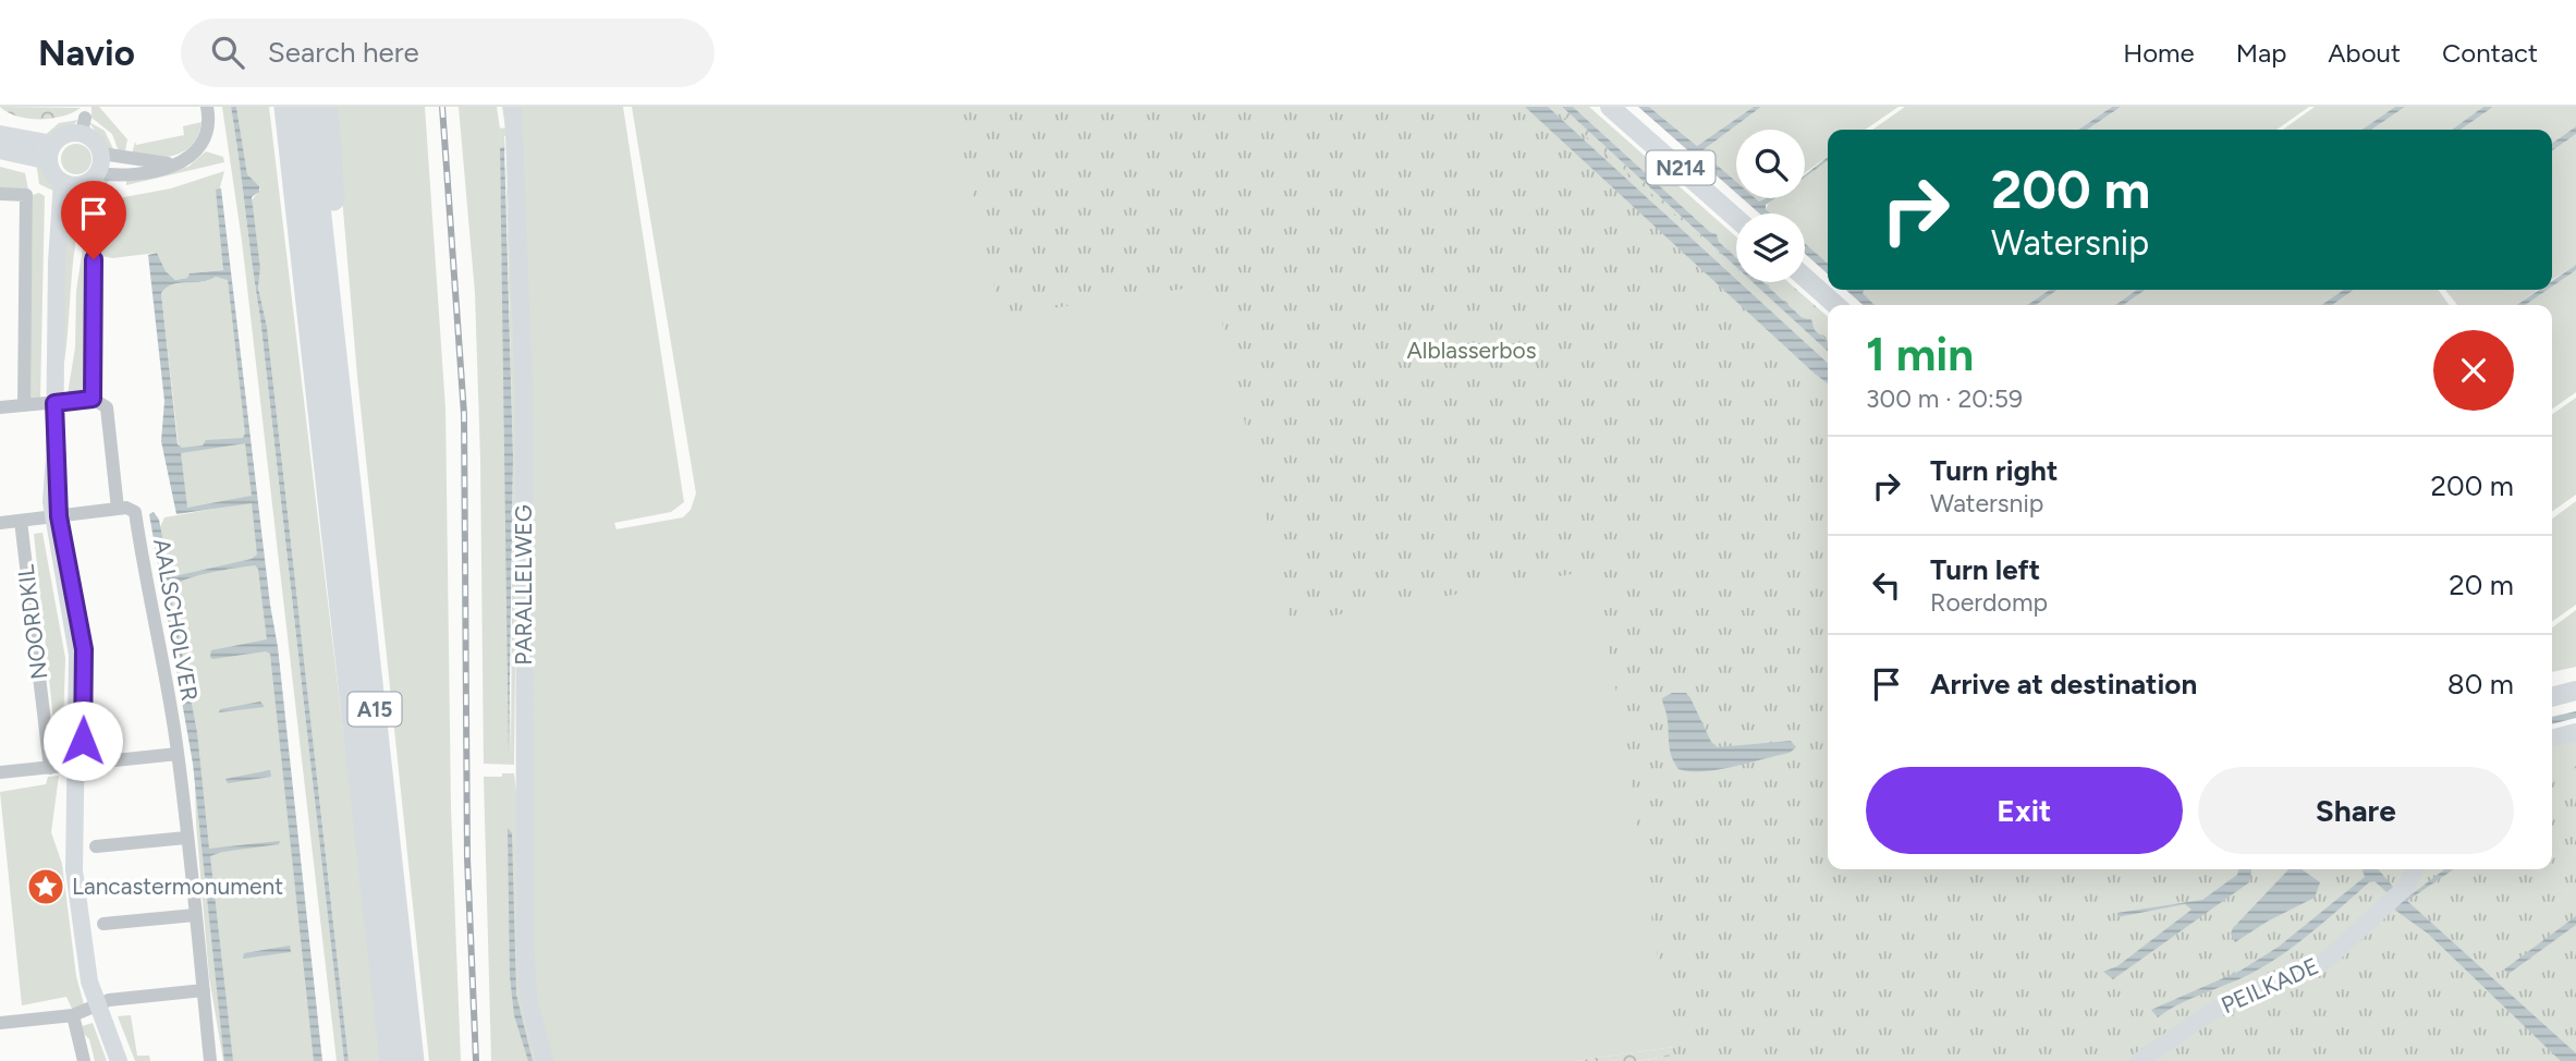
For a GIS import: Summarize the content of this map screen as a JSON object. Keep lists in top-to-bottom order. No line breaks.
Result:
{"streets":{"highway":["A15"],"main road":["N214"],"street":["PARALLELWEG","AALSCHOLVER","NOORDKIL","PEILKADE"]},"parks":["Alblasserbos"],"places":{"place":["Lancastermonument"]},"page":{"header":"Navio","search":"Search here","nav":["Home","Map","About","Contact"],"turn":["200 m","Watersnip"],"heading":["1 min","300 m · 20:59"],"list":[{"name":"Turn right","note":"Watersnip","value":"200 m"},{"name":"Turn left","note":"Roerdomp","value":"20 m"},{"name":"Arrive at destination","value":"80 m"}],"buttons":["Exit","Share"]}}
